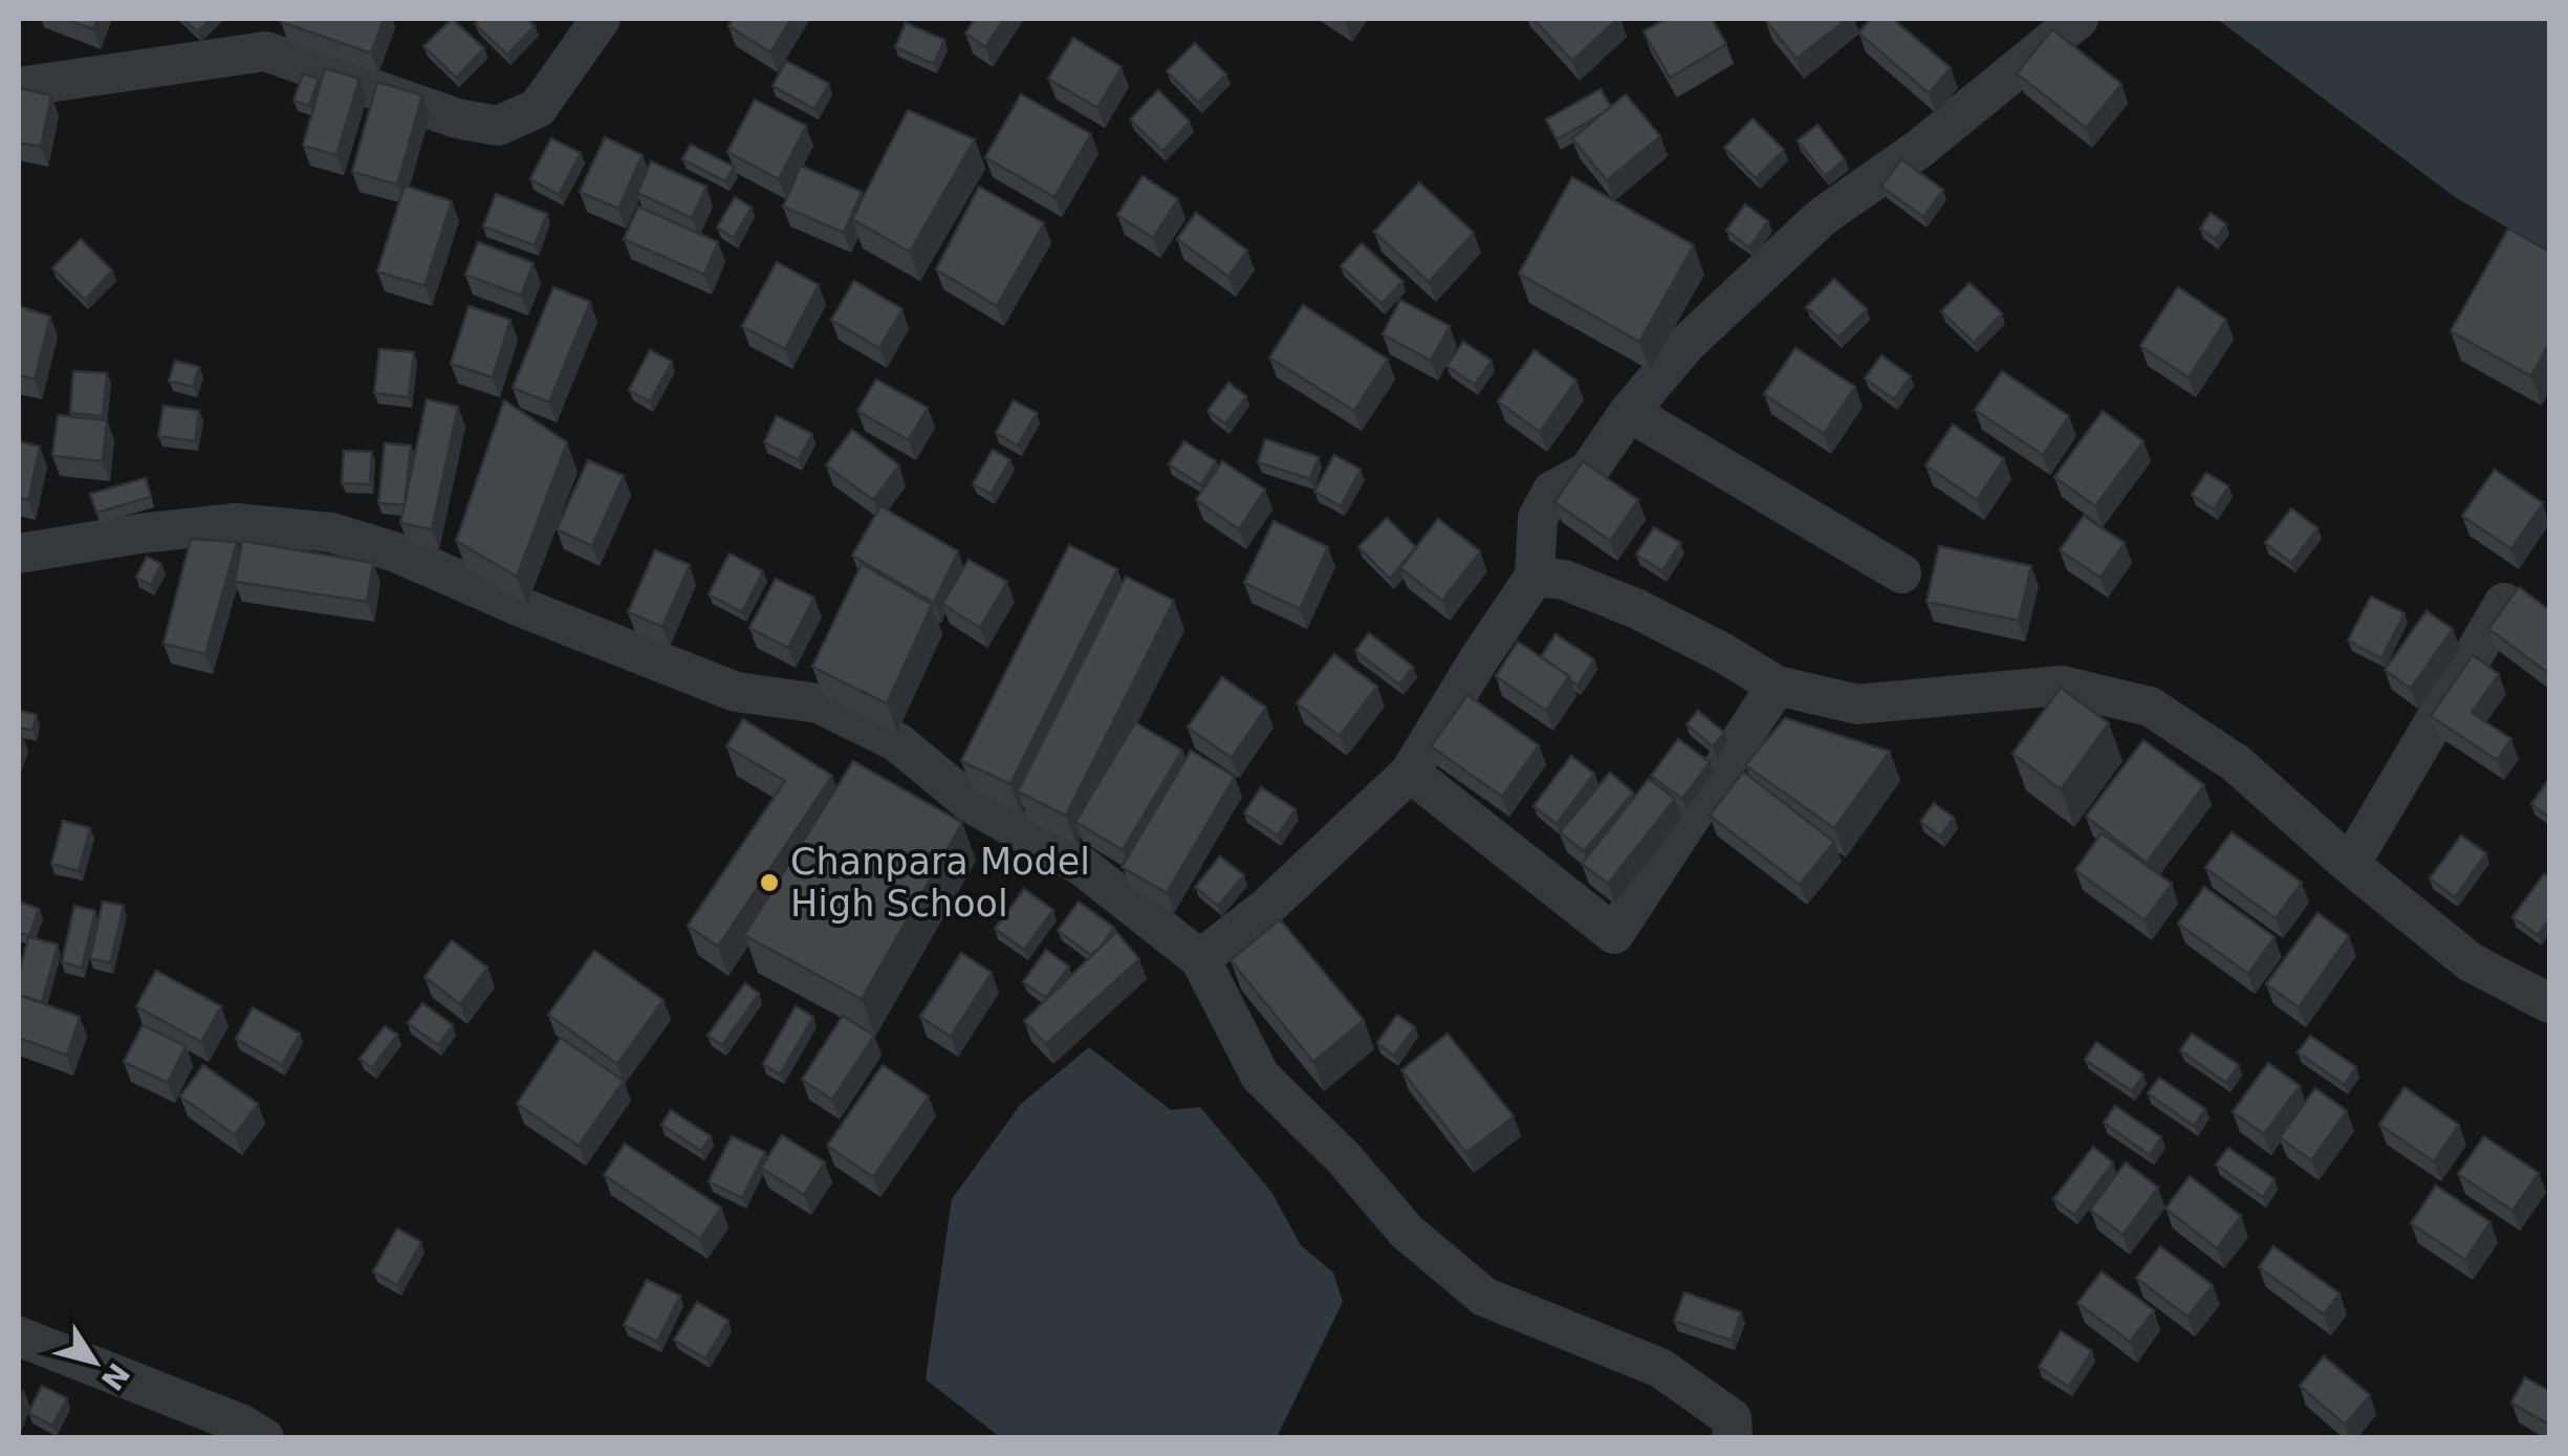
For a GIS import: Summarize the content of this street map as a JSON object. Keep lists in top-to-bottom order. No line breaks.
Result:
{"places":["Chanpara Model High School"],"north":"bottom right"}
